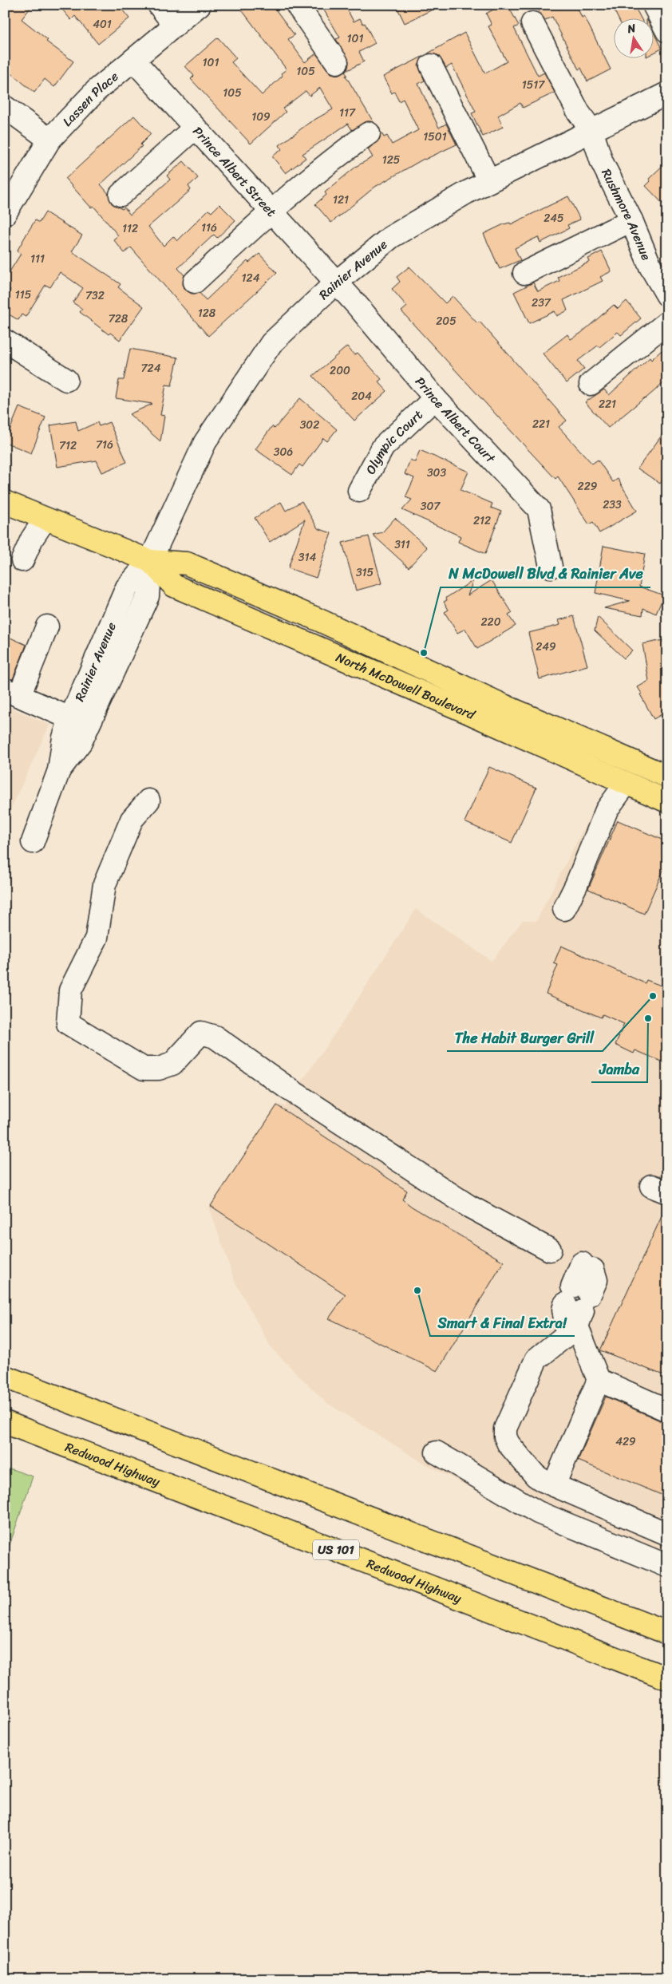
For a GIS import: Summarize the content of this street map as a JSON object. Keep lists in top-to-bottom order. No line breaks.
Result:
{"streets":{"main road":["North McDowell Boulevard","Redwood Highway","US 101"],"street":["Lassen Place","Prince Albert Street","Rushmore Avenue","Rainier Avenue","Prince Albert Court","Olympic Court"]},"crossings":[["Lassen Place","Prince Albert Street"],["Prince Albert Street","Rainier Avenue"],["Prince Albert Street","Prince Albert Court"],["Rushmore Avenue","Rainier Avenue"],["Rainier Avenue","Prince Albert Court"],["Rainier Avenue","North McDowell Boulevard"],["Prince Albert Court","Olympic Court"]],"places":["N McDowell Blvd & Rainier Ave","The Habit Burger Grill","Jamba","Smart & Final Extra!"],"house_numbers":["401","101","101","105","1517","105","117","109","1501","125","121","245","116","112","111","124","115","732","237","128","728","205","724","200","204","221","221","302","716","712","306","303","229","233","307","212","311","314","315","220","249","429"],"north":"top"}
